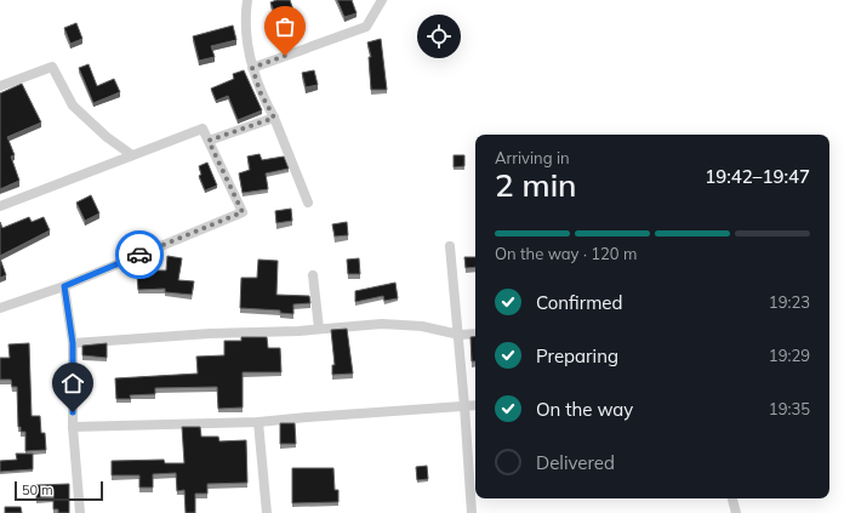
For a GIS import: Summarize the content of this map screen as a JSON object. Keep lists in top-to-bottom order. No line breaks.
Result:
{"scale_bar":"50 m","page":{"heading":["2 min","Arriving in","19:42–19:47"],"bar":"On the way · 120 m","list":[["Confirmed","19:23"],["Preparing","19:29"],["On the way","19:35"],"Delivered"],"scale":"50 m"}}
